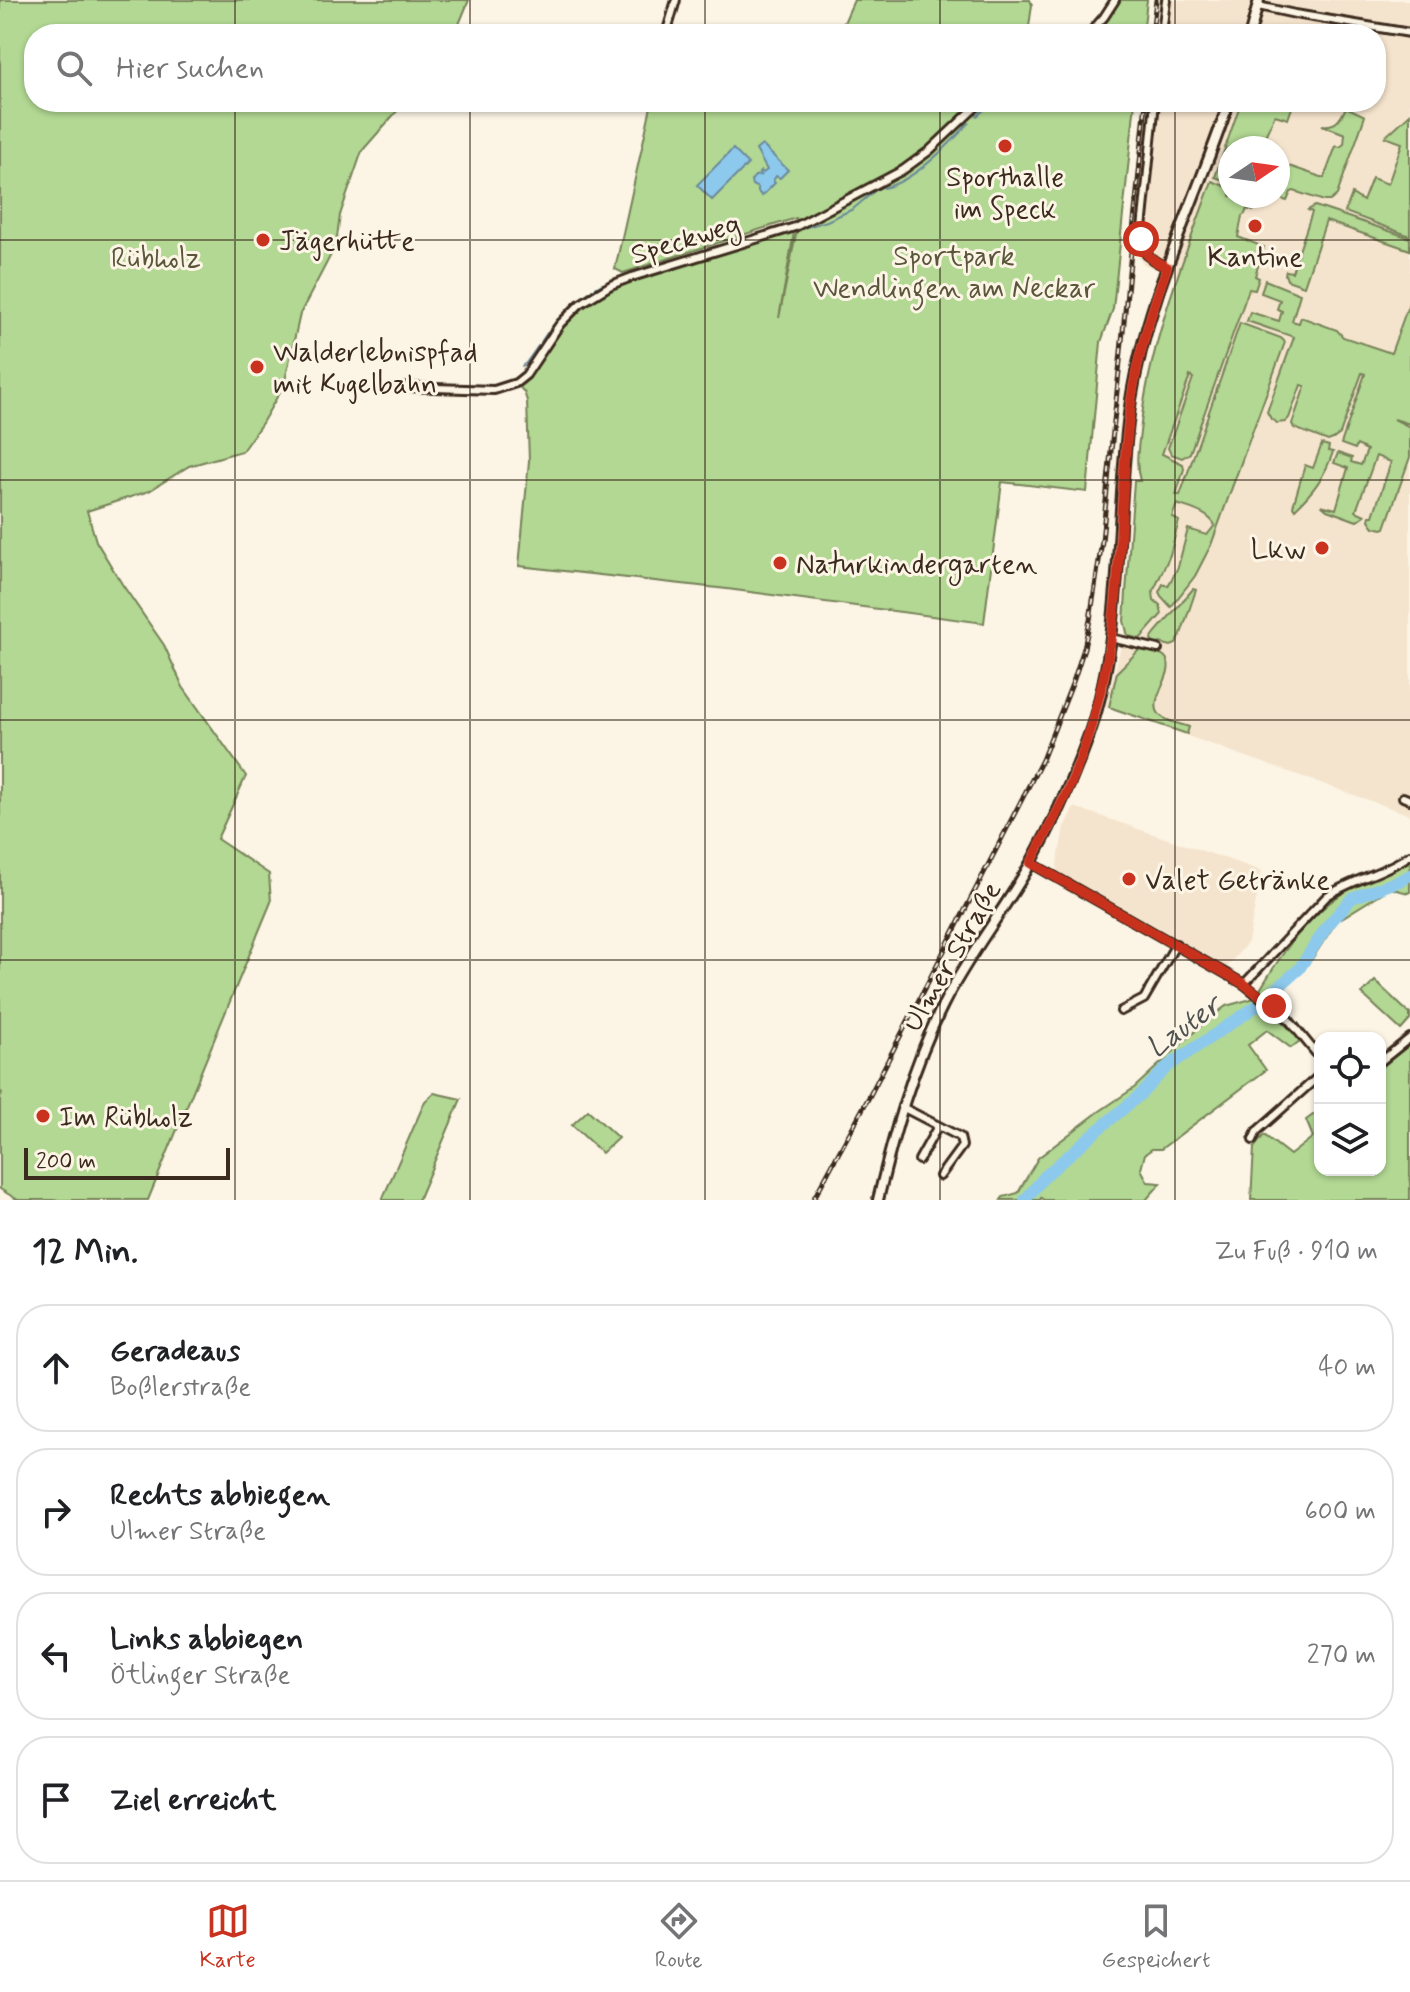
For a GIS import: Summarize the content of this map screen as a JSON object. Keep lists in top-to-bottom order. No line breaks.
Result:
{"streets":{"main road":["Ulmer Straße"],"street":["Speckweg"]},"water":["Lauter"],"parks":["Sportpark Wendlingen am Neckar","Rübholz"],"places":["Sporthalle im Speck","Kantine","Jägerhütte","Walderlebnispfad mit Kugelbahn","Lkw","Naturkindergarten","Valet Getränke","Im Rübholz"],"scale_bar":"200 m","north":"right","page":{"search":"Hier suchen","scale":"200 m","heading":["12 Min.","Zu Fuß · 910 m"],"list":[["Geradeaus","Boßlerstraße","40 m"],["Rechts abbiegen","Ulmer Straße","600 m"],["Links abbiegen","Ötlinger Straße","270 m"],"Ziel erreicht"],"nav":["Karte","Route","Gespeichert"]}}
